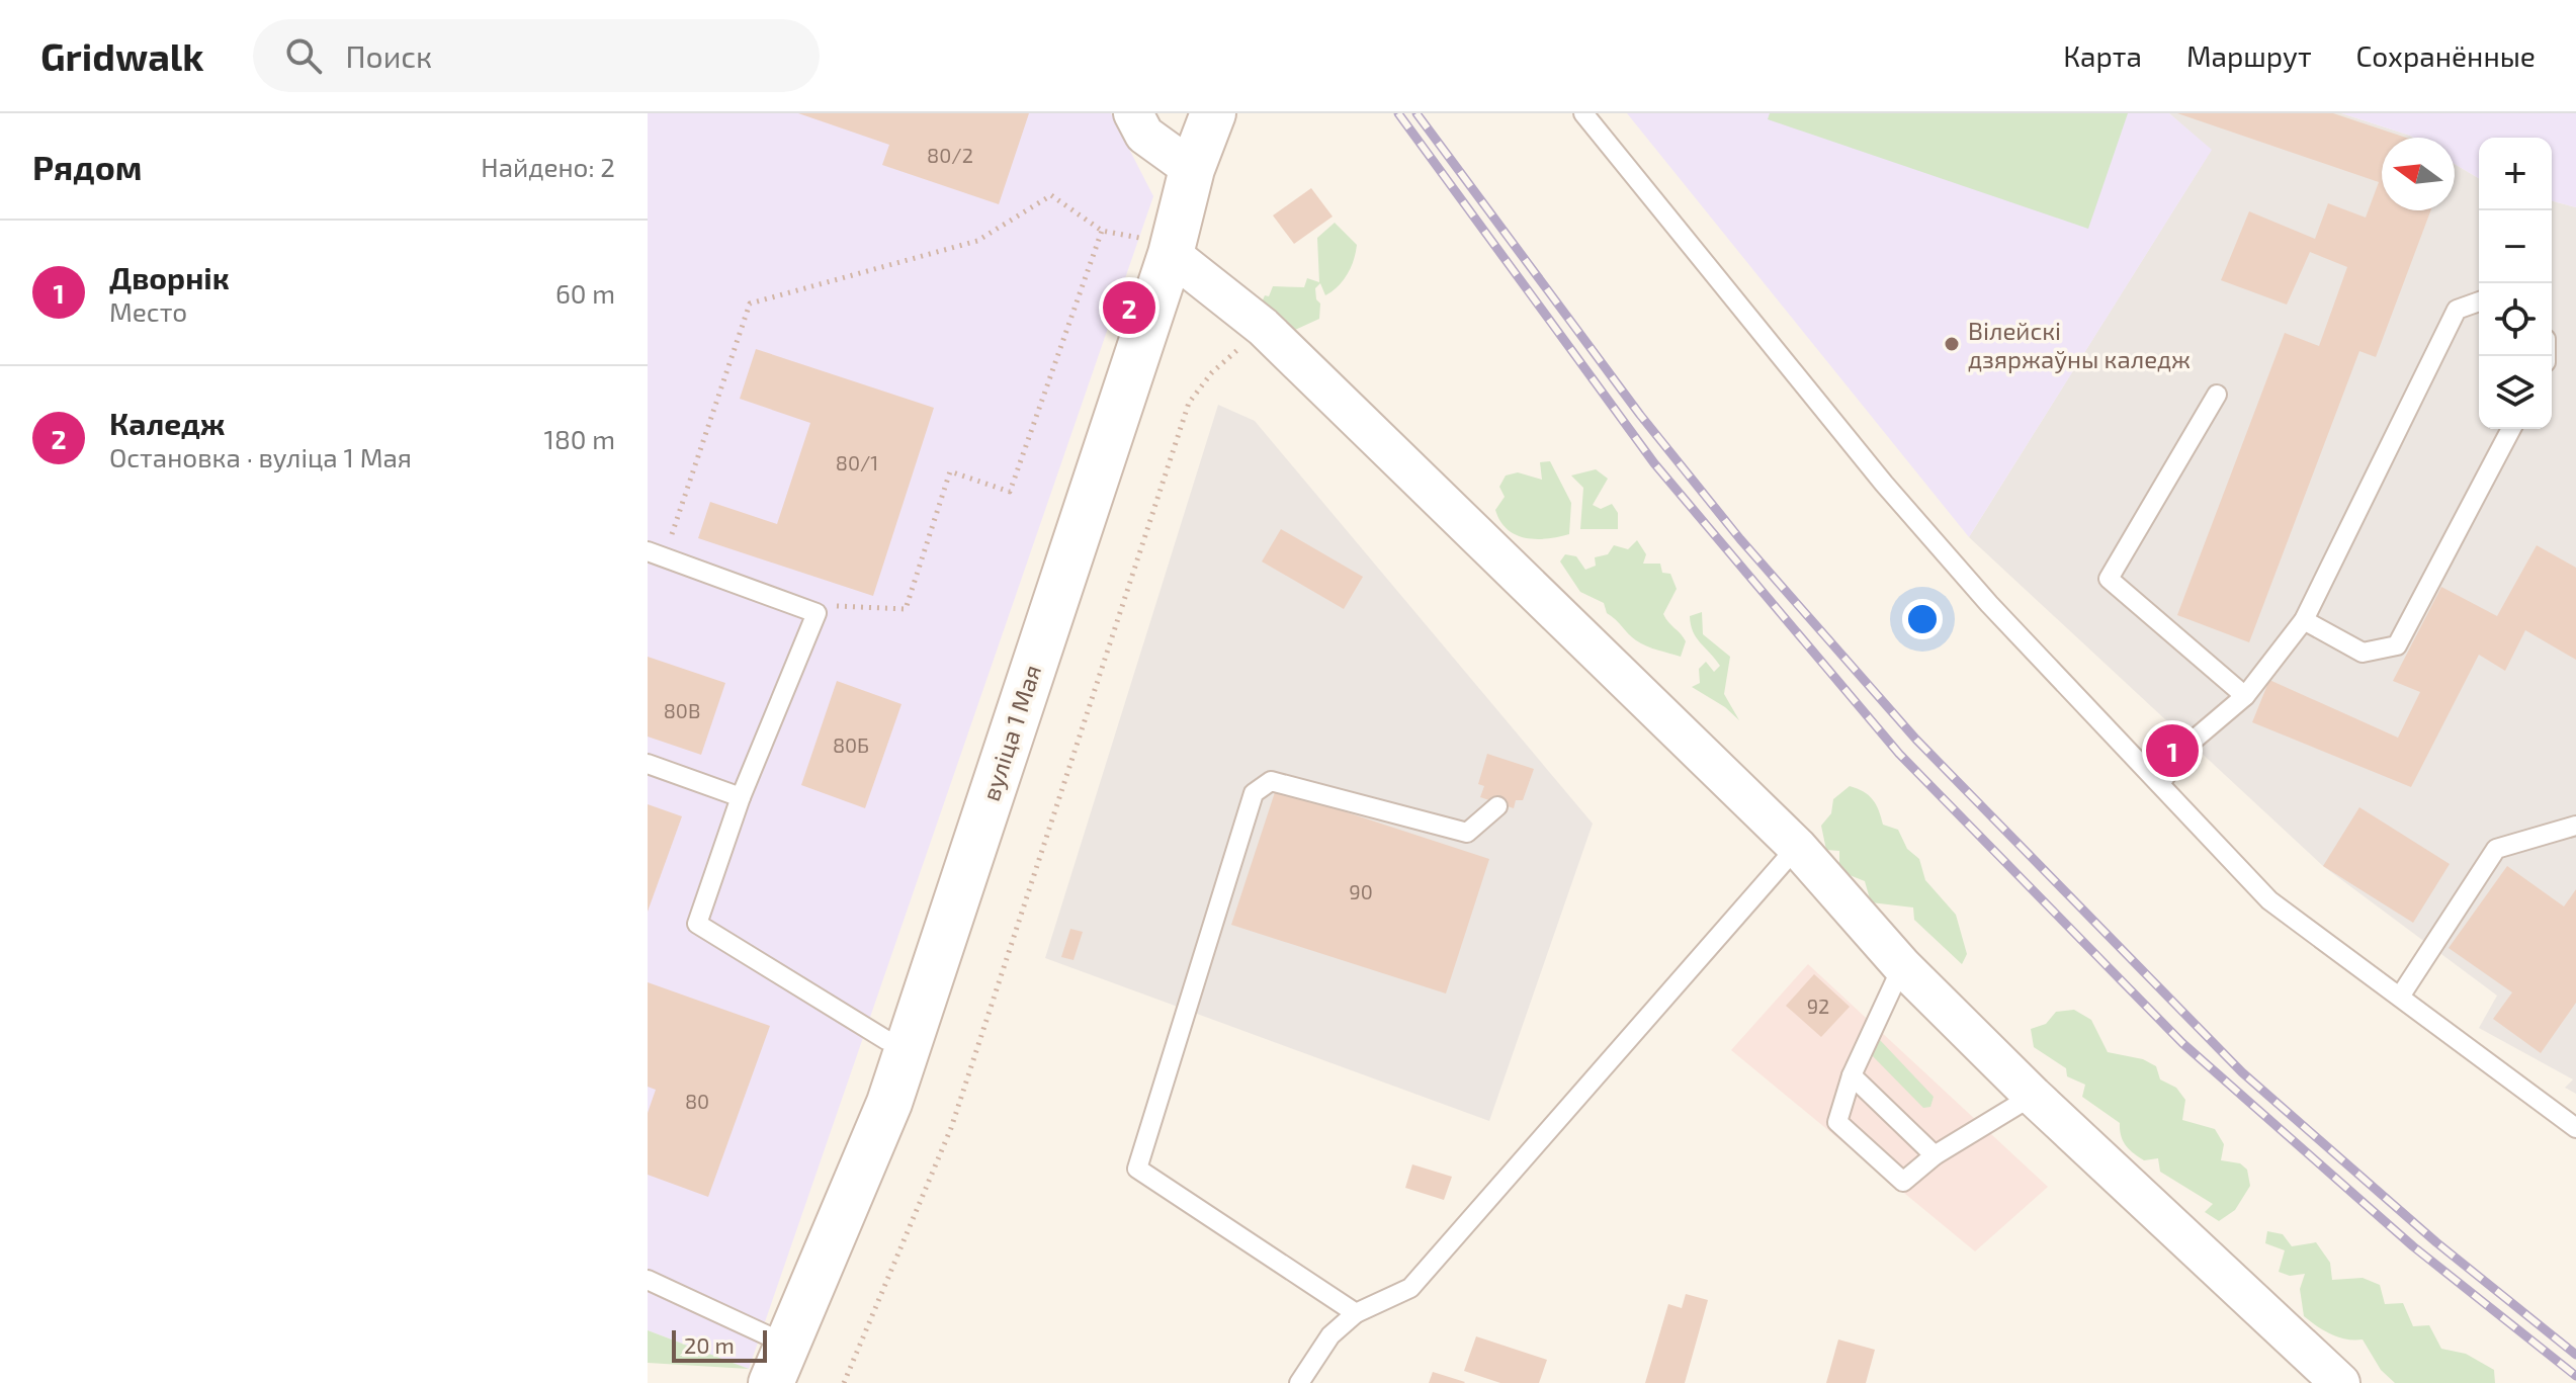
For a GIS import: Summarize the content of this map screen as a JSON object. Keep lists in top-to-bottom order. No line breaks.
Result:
{"streets":{"main road":["вуліца 1 Мая"]},"places":["Вілейскі дзяржаўны каледж"],"house_numbers":["80/2","80/1","80В","80Б","90","92","80"],"scale_bar":"20 m","north":"left","page":{"header":"Gridwalk","search":"Поиск","nav":["Карта","Маршрут","Сохранённые"],"heading":["Рядом","Найдено: 2"],"map_buttons":["+","−"],"list":[{"mark":"1","name":"Дворнік","note":"Место","value":"60 m"},{"mark":"2","name":"Каледж","note":"Остановка · вуліца 1 Мая","value":"180 m"}],"pins":["2","1"],"scale":"20 m"}}
